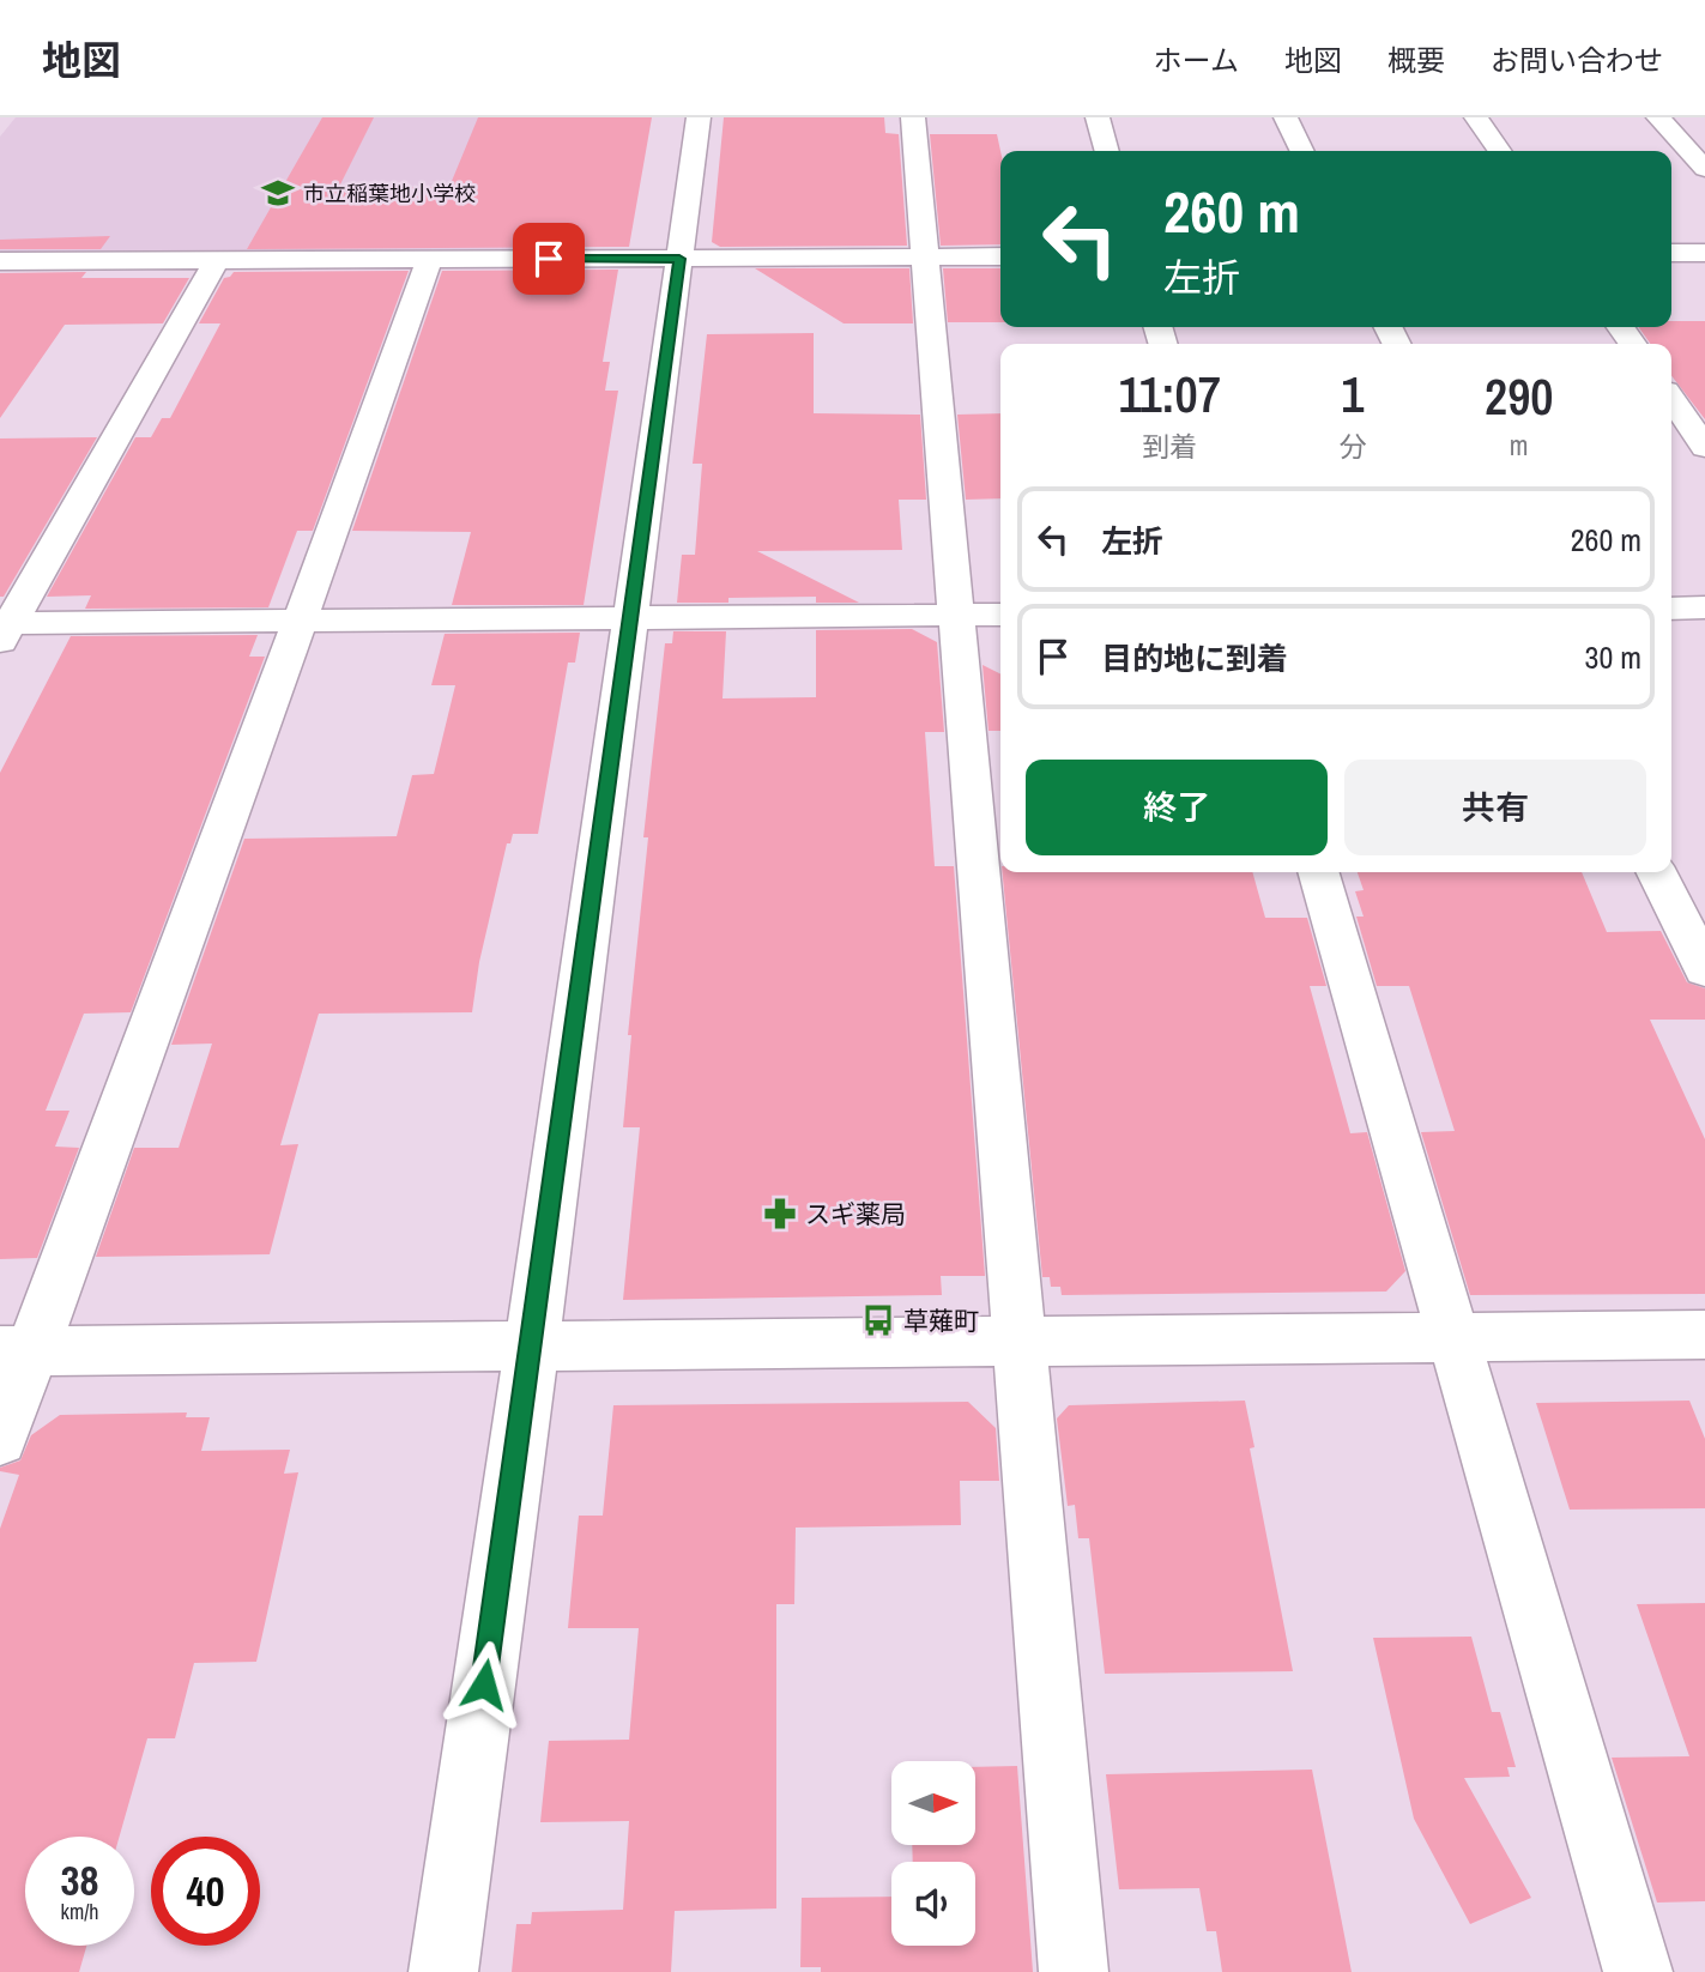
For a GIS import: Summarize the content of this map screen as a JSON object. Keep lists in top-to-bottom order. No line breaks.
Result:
{"places":{"school or university":["市立稲葉地小学校"],"pharmacy":["スギ薬局"],"bus stop":["草薙町"]},"north":"right","page":{"header":"地図","nav":["ホーム","地図","概要","お問い合わせ"],"turn":["260 m","左折"],"eta":["11:07","到着","1","分","290","m"],"list":[{"name":"左折","value":"260 m"},{"name":"目的地に到着","value":"30 m"}],"buttons":["終了","共有"],"speed":"38 km/h","limit":"40"}}
